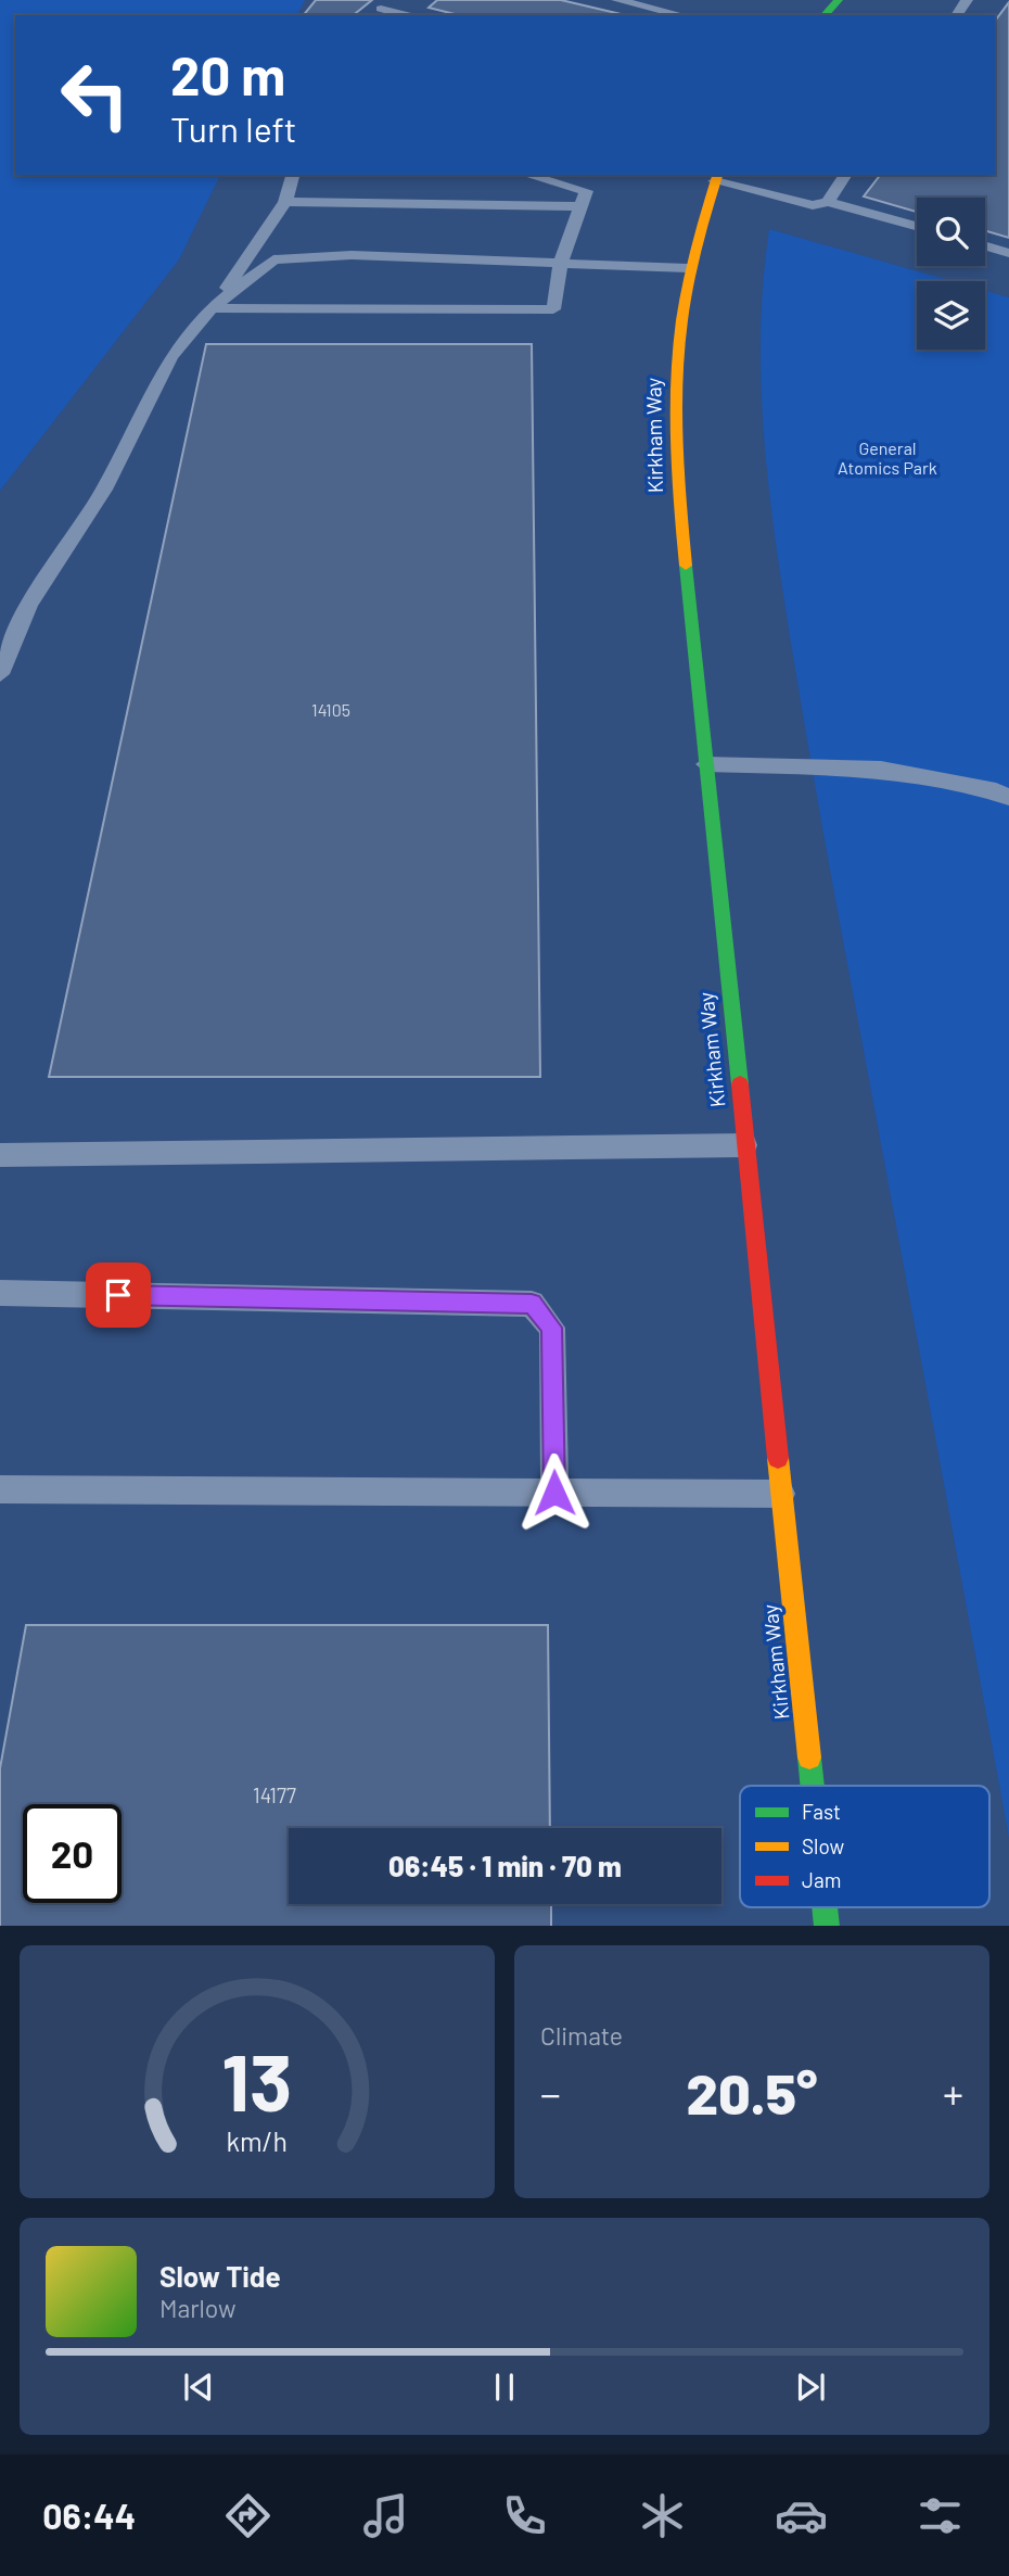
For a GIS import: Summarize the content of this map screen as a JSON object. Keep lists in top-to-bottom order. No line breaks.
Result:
{"streets":{"main road":["Kirkham Way"]},"parks":["General Atomics Park"],"house_numbers":["14105","14177"],"legend":["Fast","Slow","Jam"],"page":{"turn":["20 m","Turn left"],"limit":"20","trip":"06:45 · 1 min · 70 m","tile":"Climate","heat":["−","20.5°","+"],"song":["Slow Tide","Marlow"],"tabs":"06:44","gauge":["13","km/h"]}}
